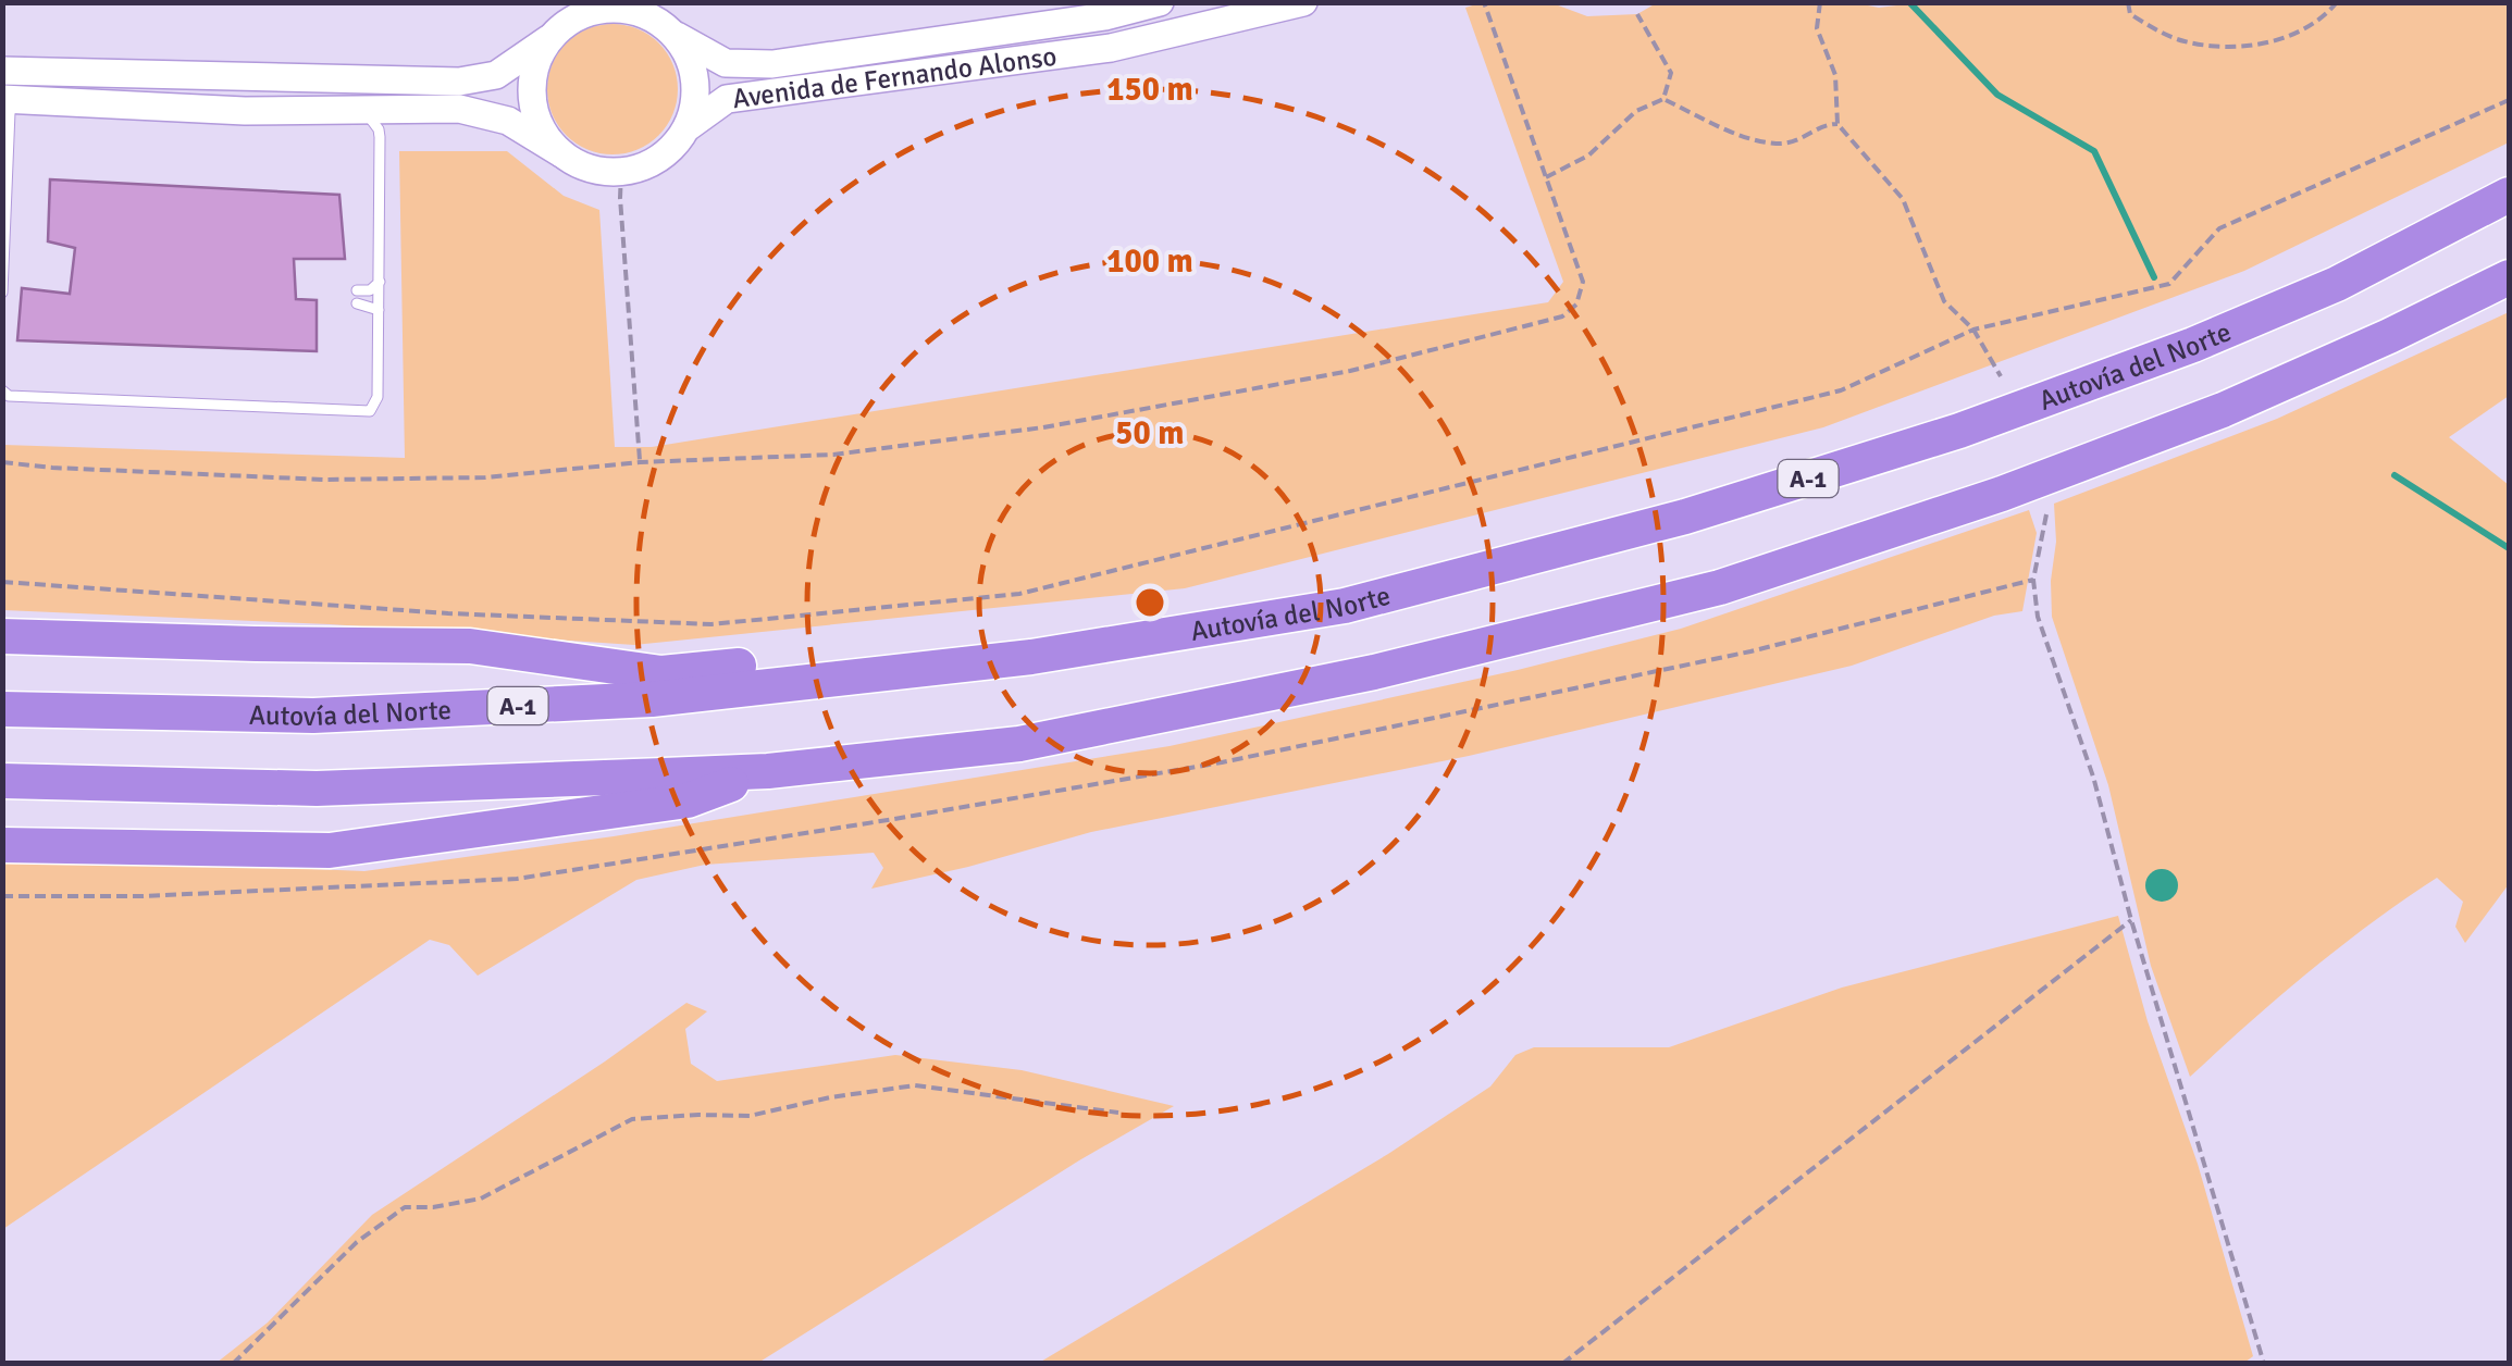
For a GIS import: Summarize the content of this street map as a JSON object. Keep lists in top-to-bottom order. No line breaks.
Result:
{"streets":{"highway":["Autovía del Norte","A-1"],"street":["Avenida de Fernando Alonso"]},"rings":["150 m","100 m","50 m"]}
